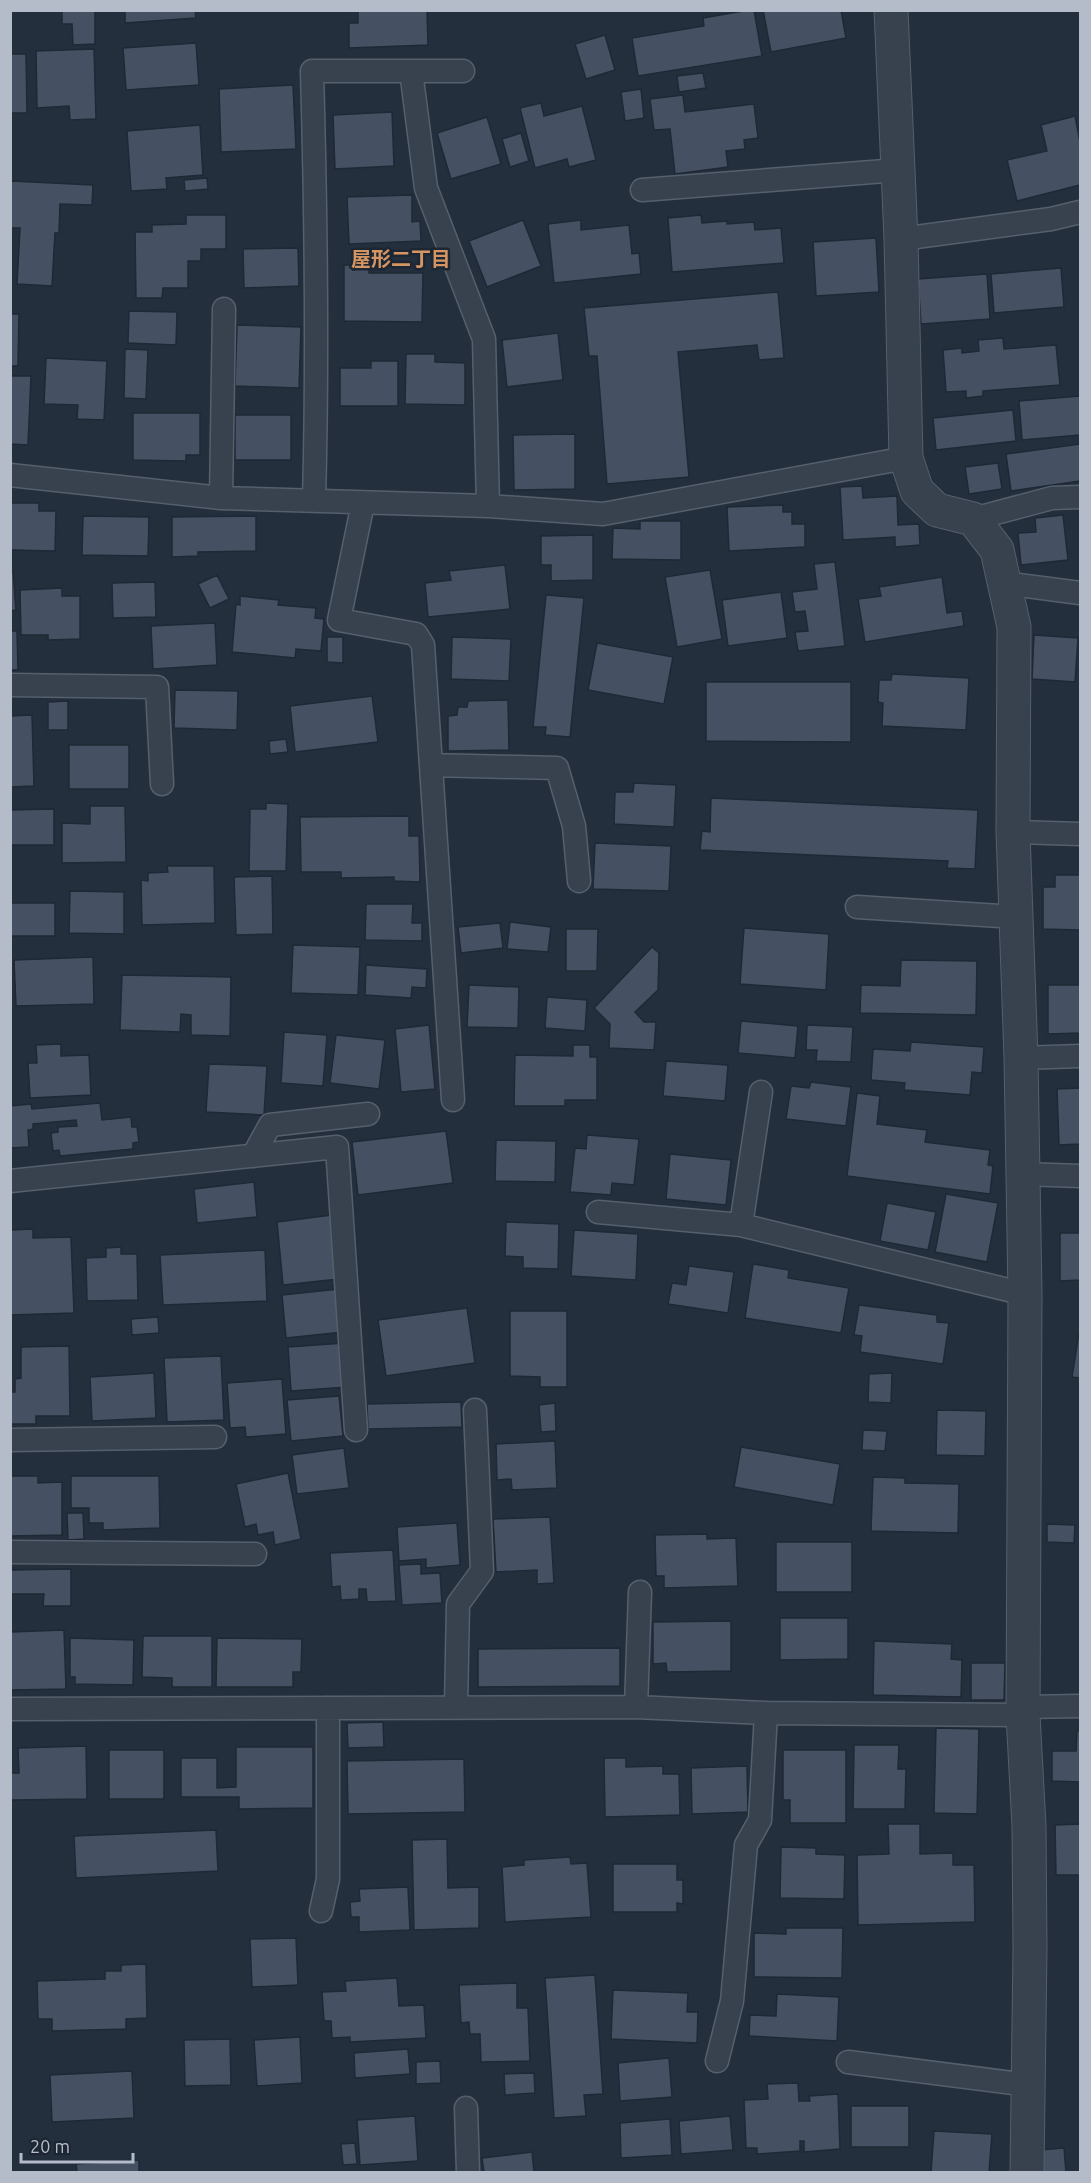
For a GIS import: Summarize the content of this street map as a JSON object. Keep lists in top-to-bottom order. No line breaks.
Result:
{"districts":["屋形二丁目"],"scale_bar":"20 m"}
